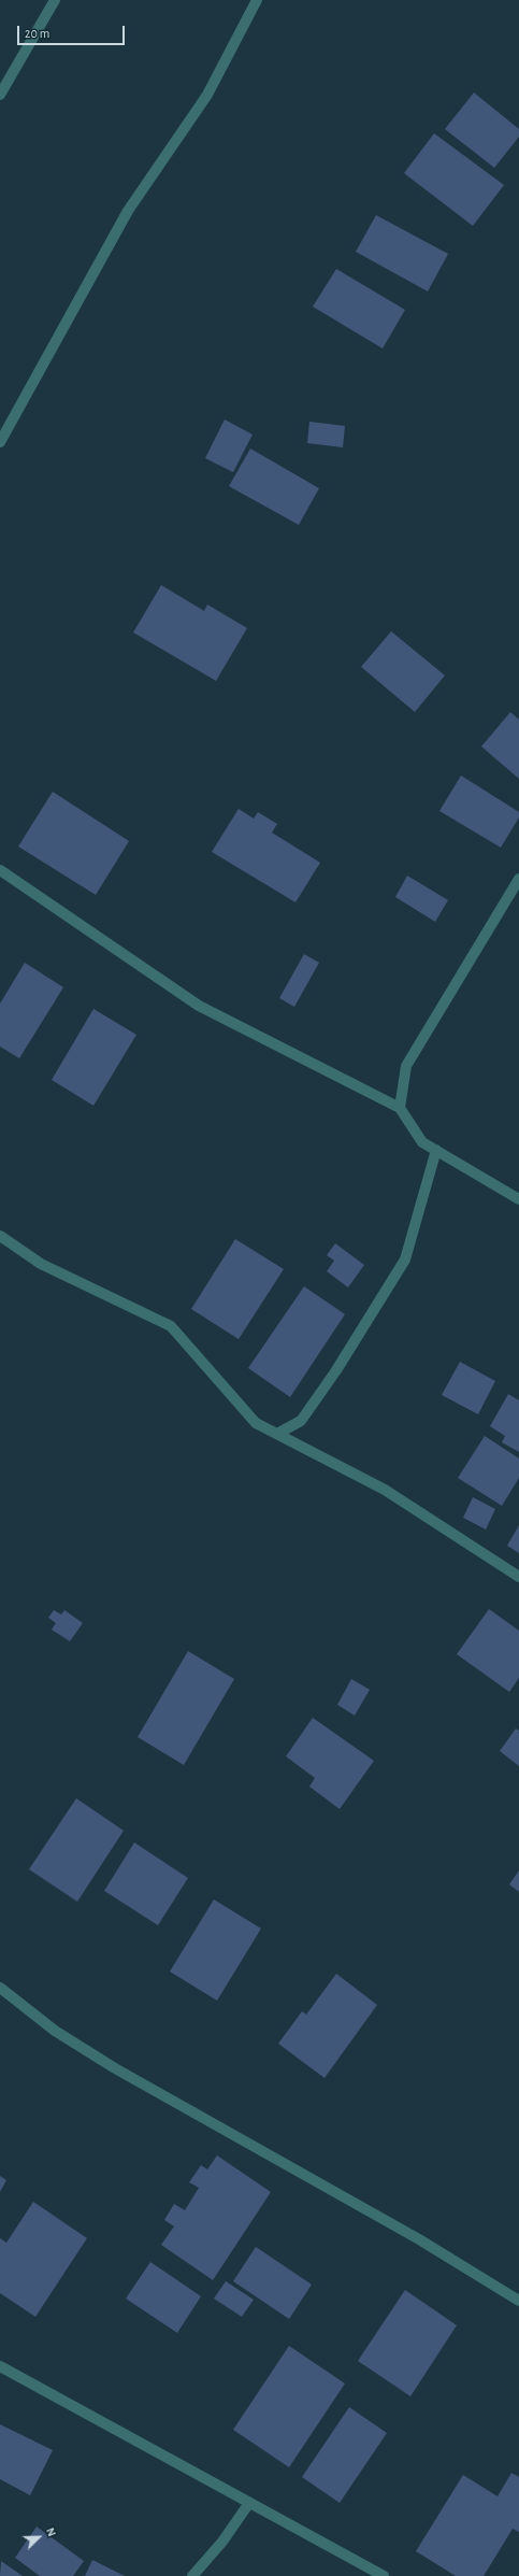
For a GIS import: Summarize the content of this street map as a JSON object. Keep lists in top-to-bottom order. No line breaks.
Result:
{"scale_bar":"20 m","north":"top right"}
